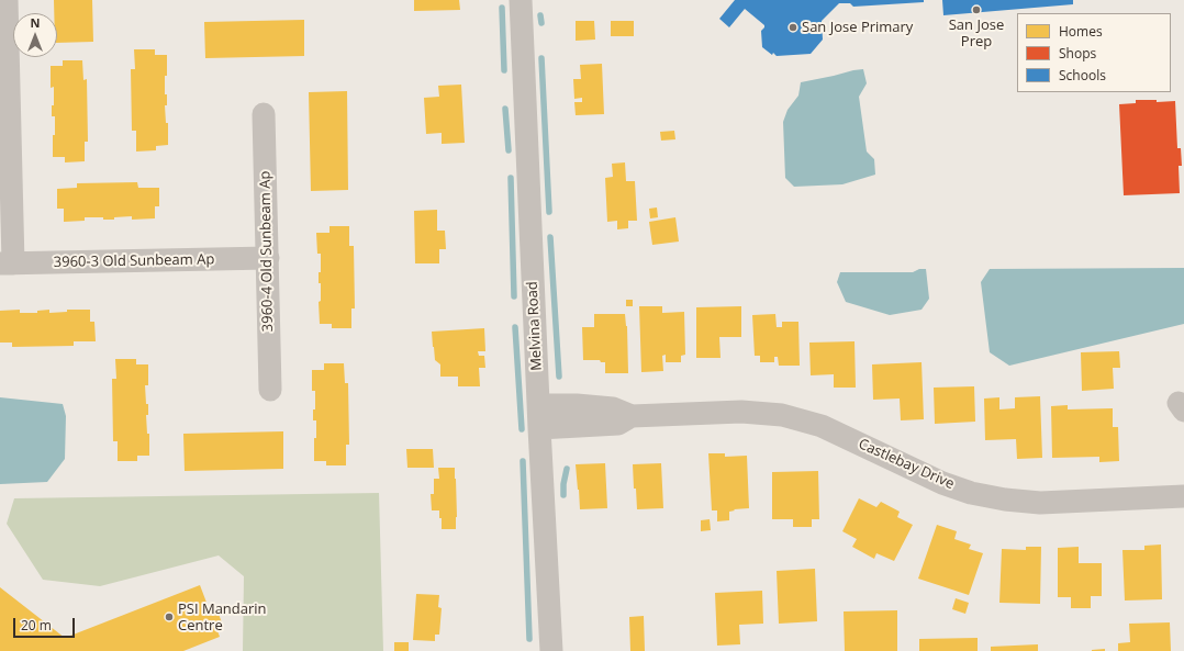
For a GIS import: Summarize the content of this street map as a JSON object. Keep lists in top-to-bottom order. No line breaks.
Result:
{"streets":{"street":["3960-4 Old Sunbeam Ap","3960-3 Old Sunbeam Ap","Melvina Road","Castlebay Drive"]},"crossings":[["3960-4 Old Sunbeam Ap","3960-3 Old Sunbeam Ap"],["Melvina Road","Castlebay Drive"]],"places":["San Jose Prep","San Jose Primary","PSI Mandarin Centre"],"legend":["Homes","Shops","Schools"],"scale_bar":"20 m","north":"top"}
